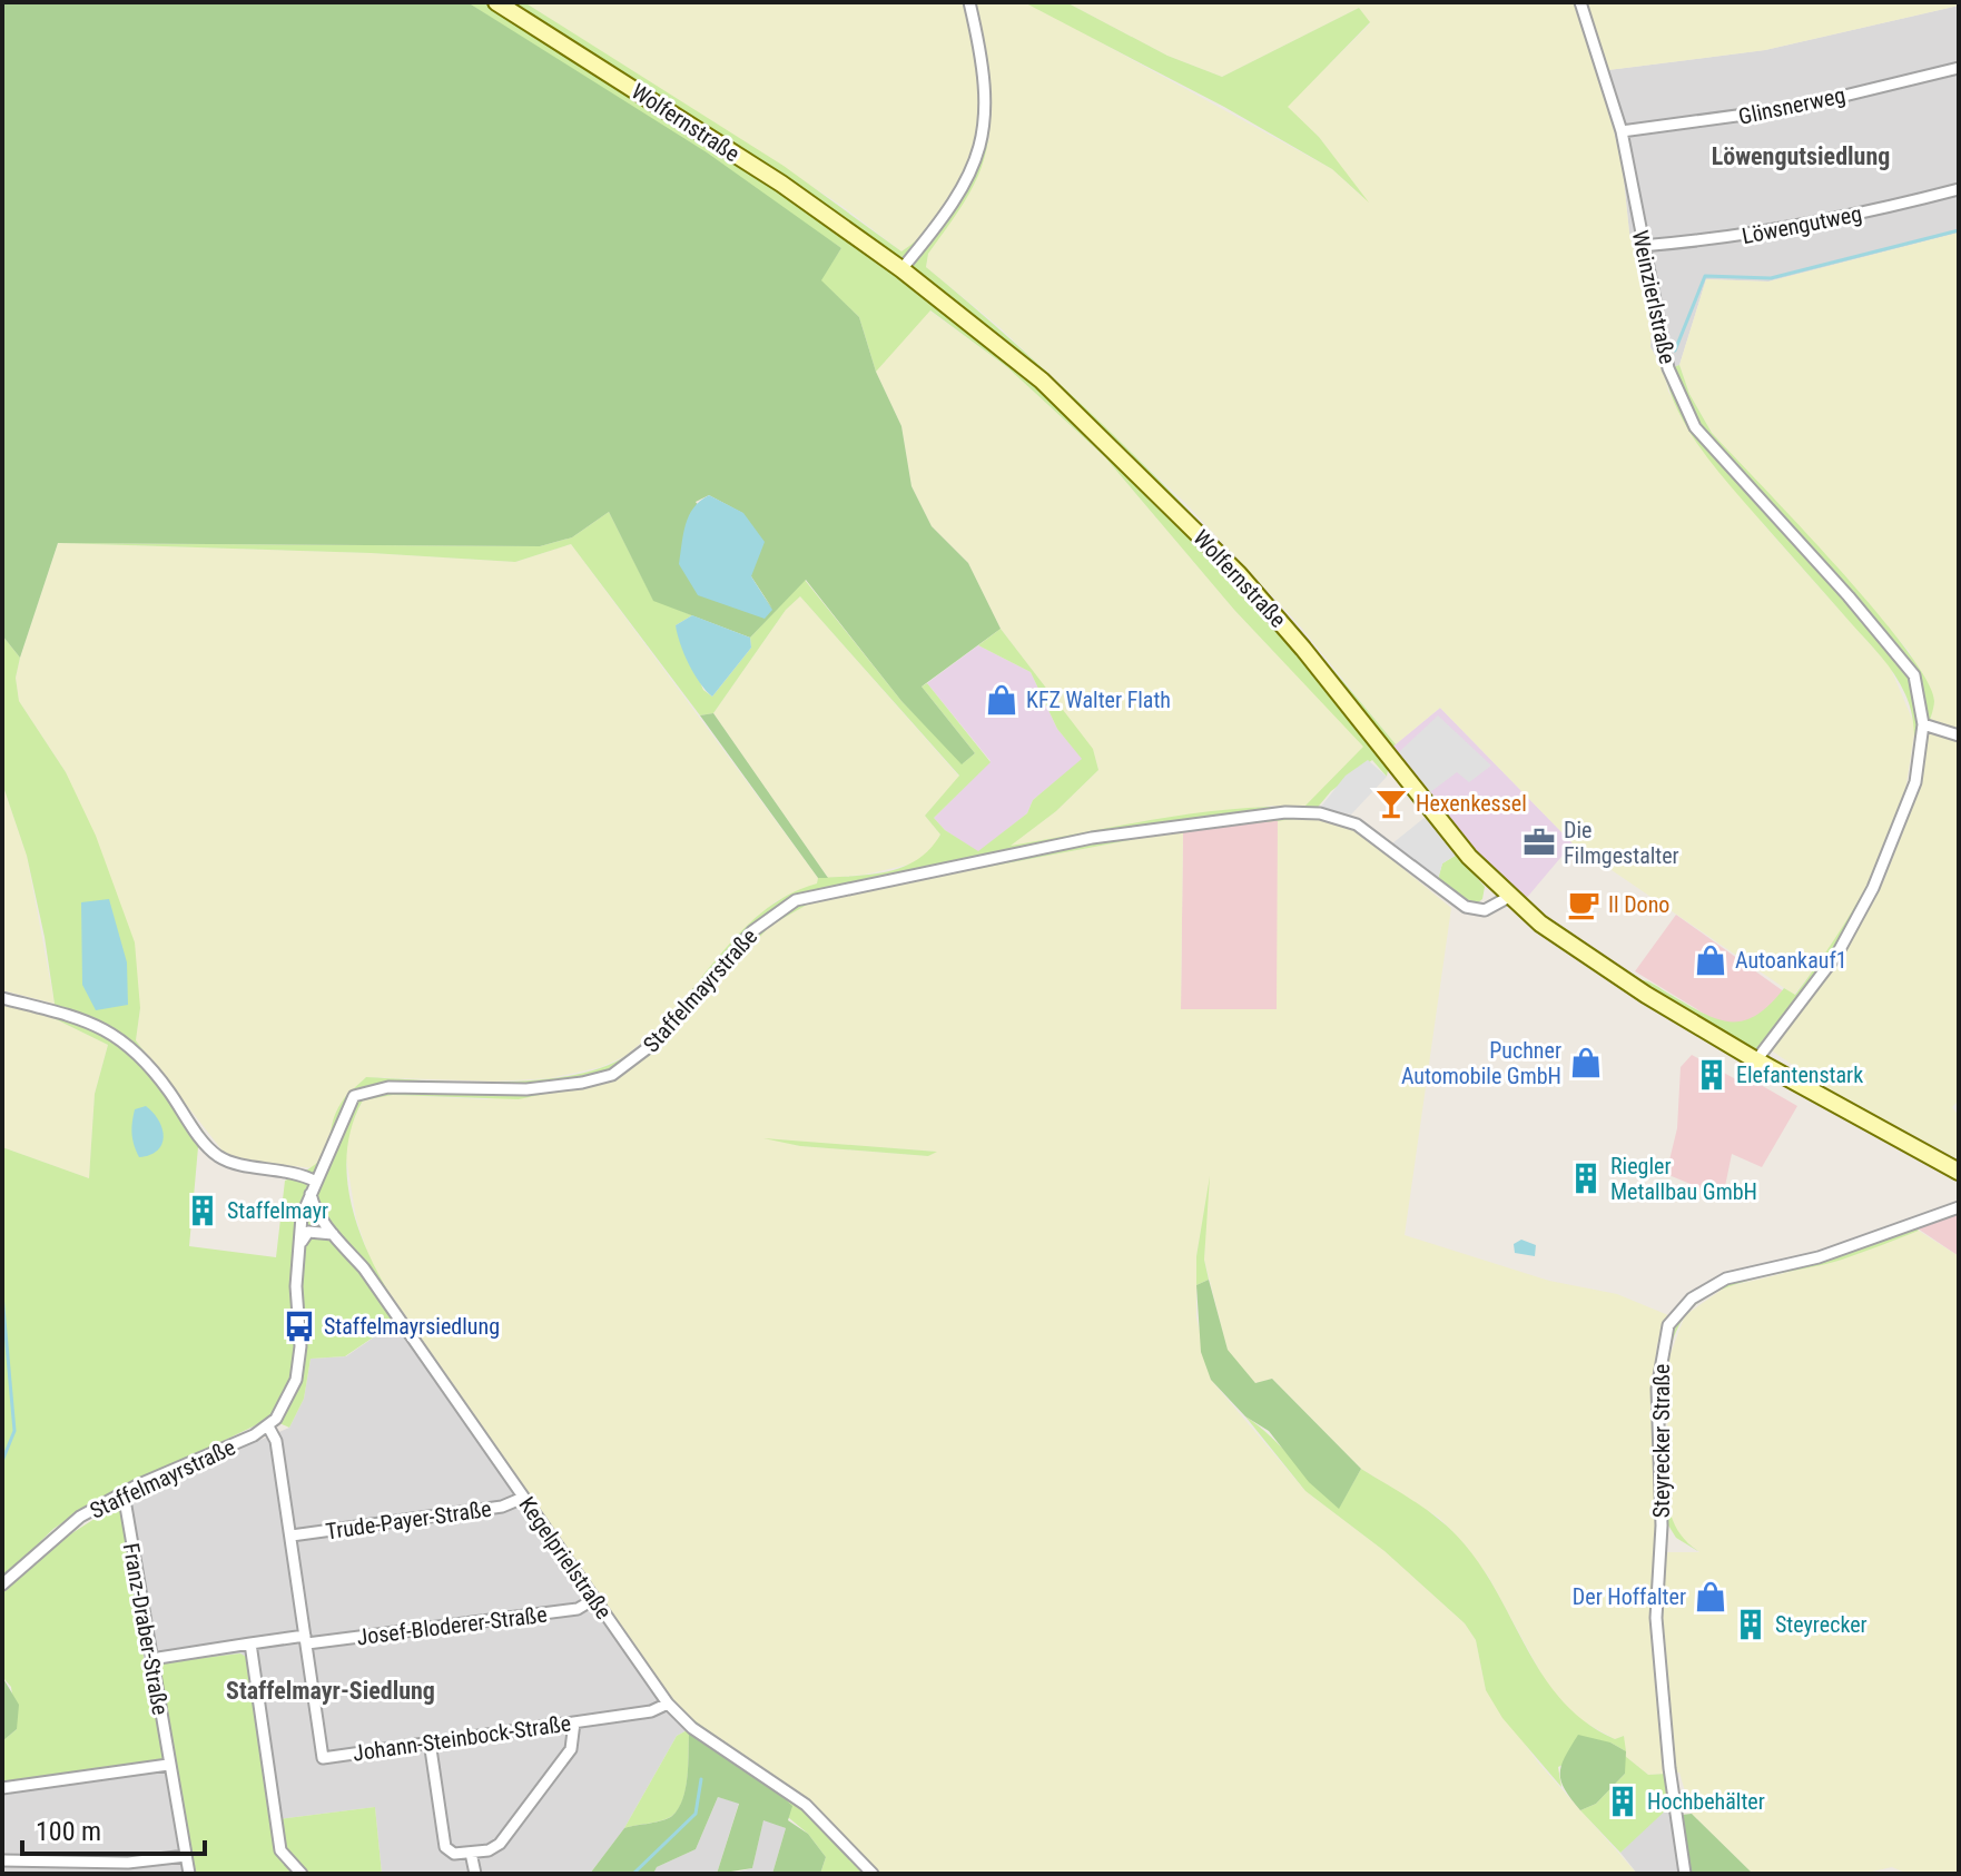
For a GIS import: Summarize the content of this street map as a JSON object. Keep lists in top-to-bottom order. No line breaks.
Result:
{"streets":{"main road":["Wolfernstraße"],"street":["Glinsnerweg","Löwengutweg","Weinzierlstraße","Staffelmayrstraße","Steyrecker Straße","Trude-Payer-Straße","Kegelprielstraße","Josef-Bloderer-Straße","Franz-Draber-Straße","Johann-Steinbock-Straße"]},"crossings":[["Glinsnerweg","Weinzierlstraße"],["Wolfernstraße","Weinzierlstraße"],["Wolfernstraße","Staffelmayrstraße"],["Löwengutweg","Weinzierlstraße"],["Staffelmayrstraße","Kegelprielstraße"],["Staffelmayrstraße","Franz-Draber-Straße"],["Staffelmayrstraße","Johann-Steinbock-Straße"],["Trude-Payer-Straße","Kegelprielstraße"],["Trude-Payer-Straße","Johann-Steinbock-Straße"],["Kegelprielstraße","Josef-Bloderer-Straße"],["Kegelprielstraße","Johann-Steinbock-Straße"],["Josef-Bloderer-Straße","Franz-Draber-Straße"],["Josef-Bloderer-Straße","Johann-Steinbock-Straße"]],"districts":["Löwengutsiedlung","Staffelmayr-Siedlung"],"places":{"shop":["KFZ Walter Flath","Autoankauf1","Puchner Automobile GmbH","Der Hoffalter"],"bar":["Hexenkessel"],"office":["Die Filmgestalter"],"cafe":["Il Dono"],"building":["Elefantenstark","Riegler Metallbau GmbH","Staffelmayr","Steyrecker","Hochbehälter"],"bus stop":["Staffelmayrsiedlung"]},"scale_bar":"100 m"}
